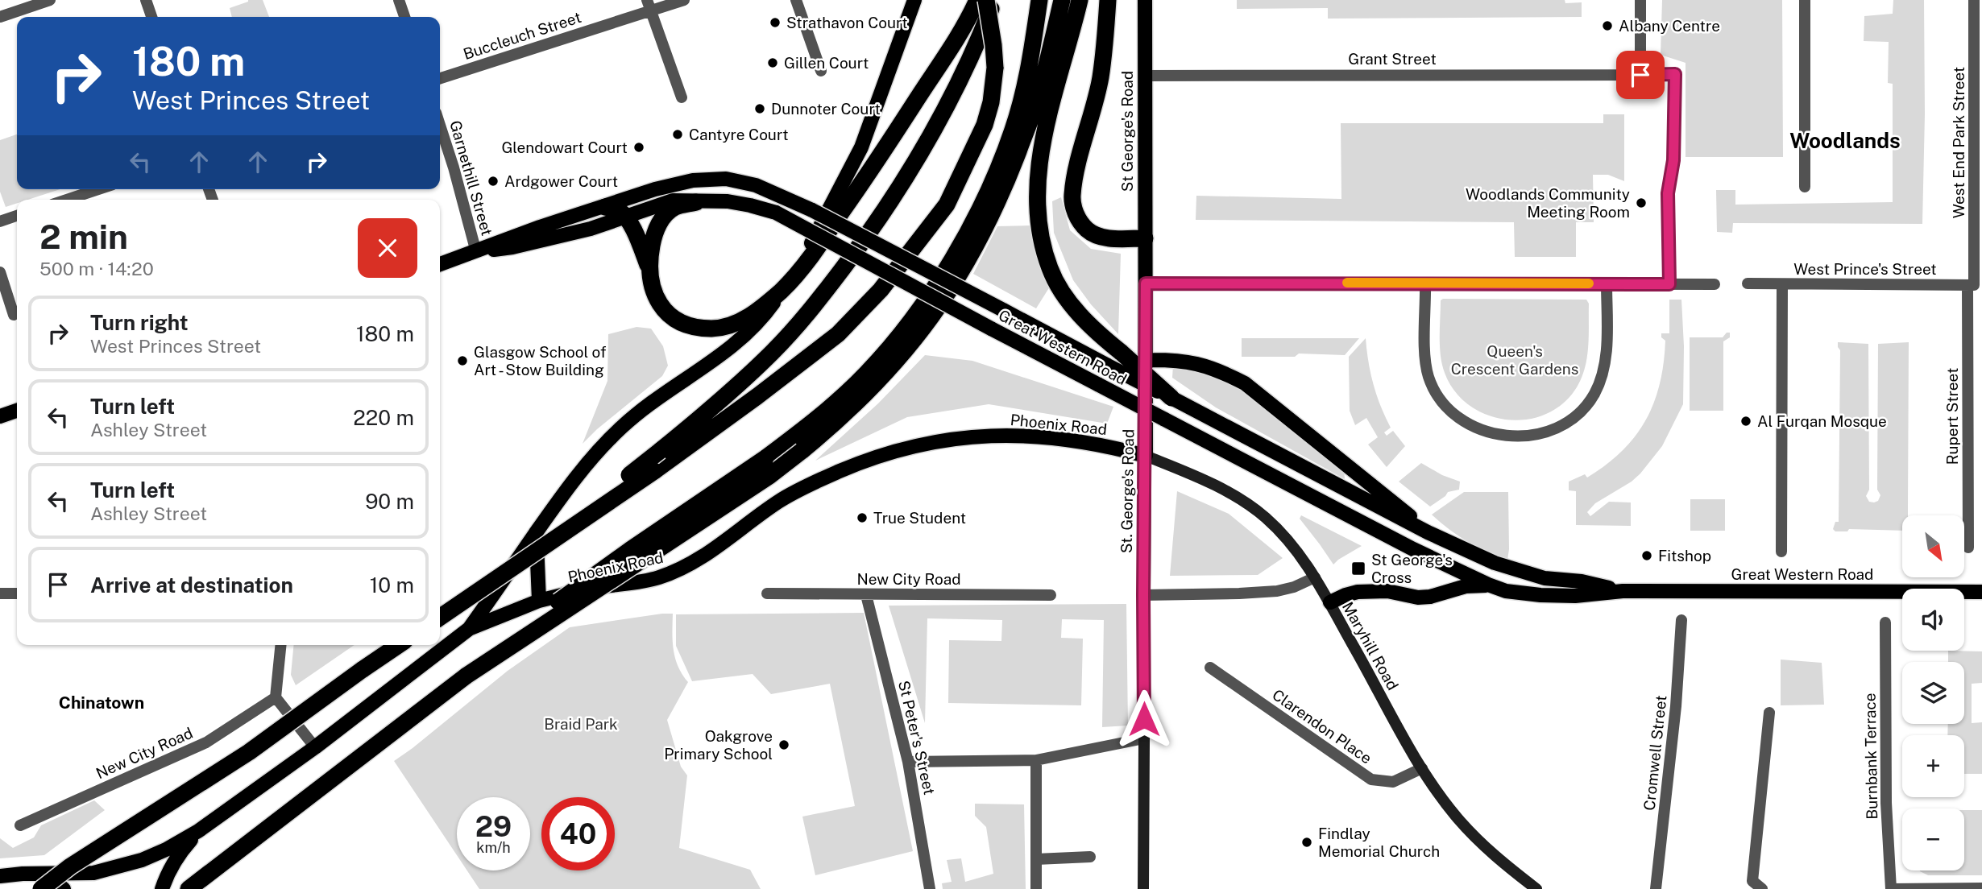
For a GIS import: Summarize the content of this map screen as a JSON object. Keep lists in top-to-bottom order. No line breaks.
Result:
{"streets":{"main road":["St George's Road","Great Western Road","Phoenix Road","St. George's Road"],"street":["Buccleuch Street","Grant Street","West End Park Street","Garnethill Street","West Prince's Street","Rupert Street","New City Road","Maryhill Road","Clarendon Place","St Peter's Street","Cromwell Street","Burnbank Terrace"]},"crossings":[["Grant Street","St George's Road"],["St George's Road","St. George's Road"],["West End Park Street","West Prince's Street"],["West End Park Street","Rupert Street"],["West Prince's Street","Rupert Street"],["Phoenix Road","St. George's Road"],["Phoenix Road","Maryhill Road"],["St. George's Road","Maryhill Road"],["New City Road","St Peter's Street"],["Maryhill Road","Clarendon Place"]],"districts":["Woodlands","Chinatown"],"parks":["Queen's Crescent Gardens","Braid Park"],"places":{"other":["Strathavon Court","Albany Centre","Gillen Court","Dunnoter Court","Cantyre Court","Glendowart Court","Ardgower Court","Woodlands Community Meeting Room","Glasgow School of Art - Stow Building","Al Furqan Mosque","True Student","Fitshop","Oakgrove Primary School","Findlay Memorial Church"],"transit":["St George's Cross"]},"north":"bottom right","page":{"turn":["180 m","West Princes Street"],"heading":["2 min","500 m · 14:20"],"list":[{"name":"Turn right","note":"West Princes Street","value":"180 m"},{"name":"Turn left","note":"Ashley Street","value":"220 m"},{"name":"Turn left","note":"Ashley Street","value":"90 m"},{"name":"Arrive at destination","value":"10 m"}],"map_buttons":["+","−"],"speed":"29 km/h","limit":"40"}}
